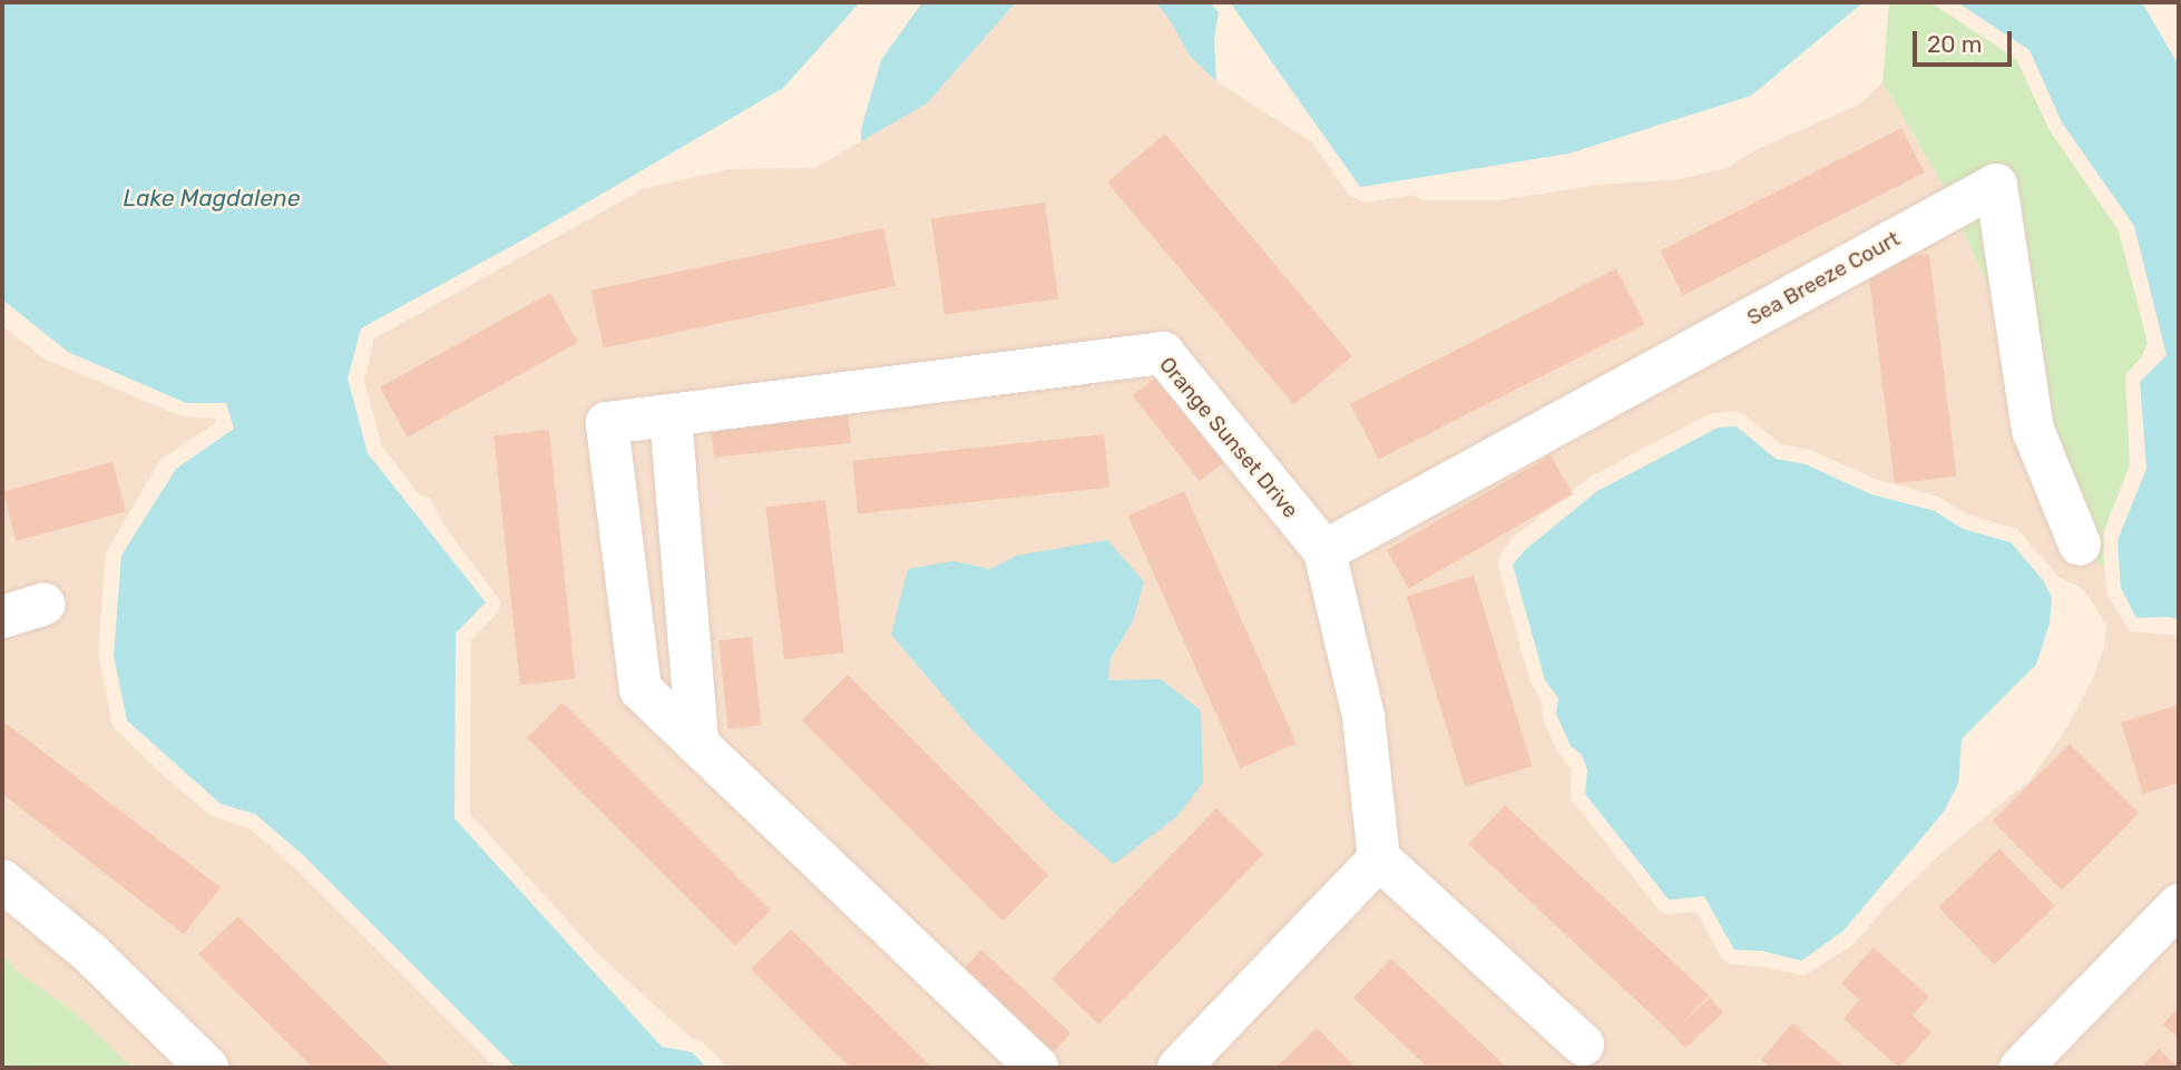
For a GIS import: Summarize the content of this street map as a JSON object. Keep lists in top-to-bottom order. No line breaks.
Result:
{"streets":{"street":["Sea Breeze Court","Orange Sunset Drive"]},"crossings":[["Sea Breeze Court","Orange Sunset Drive"]],"water":["Lake Magdalene"],"scale_bar":"20 m"}
